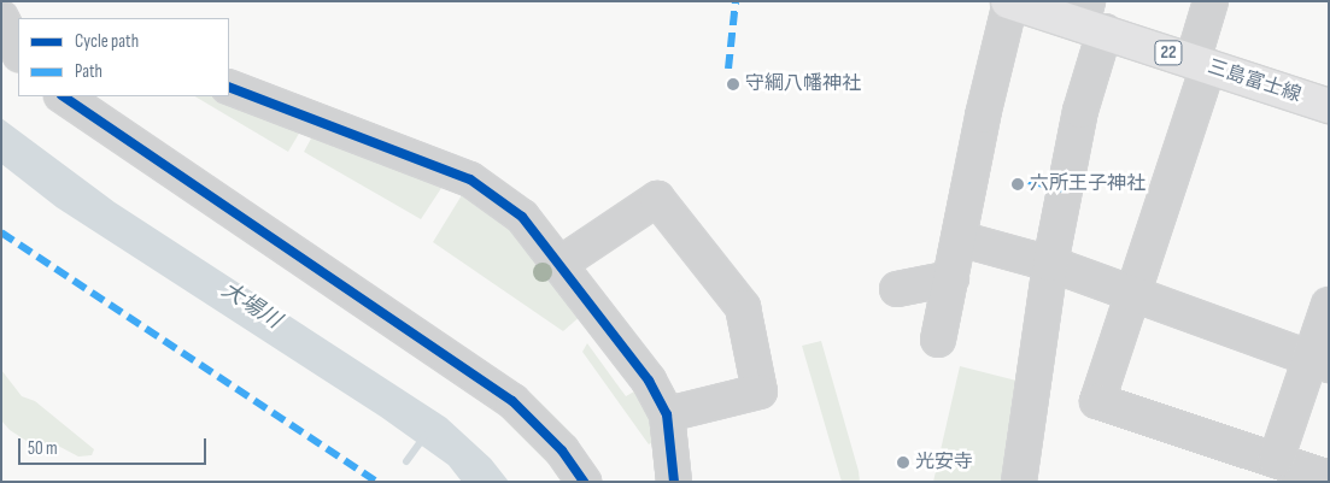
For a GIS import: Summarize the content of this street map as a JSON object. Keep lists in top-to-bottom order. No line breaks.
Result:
{"streets":{"main road":["22","三島富士線"]},"water":["大場川"],"places":["守綱八幡神社","六所王子神社","光安寺"],"legend":["Cycle path","Path"],"scale_bar":"50 m"}
